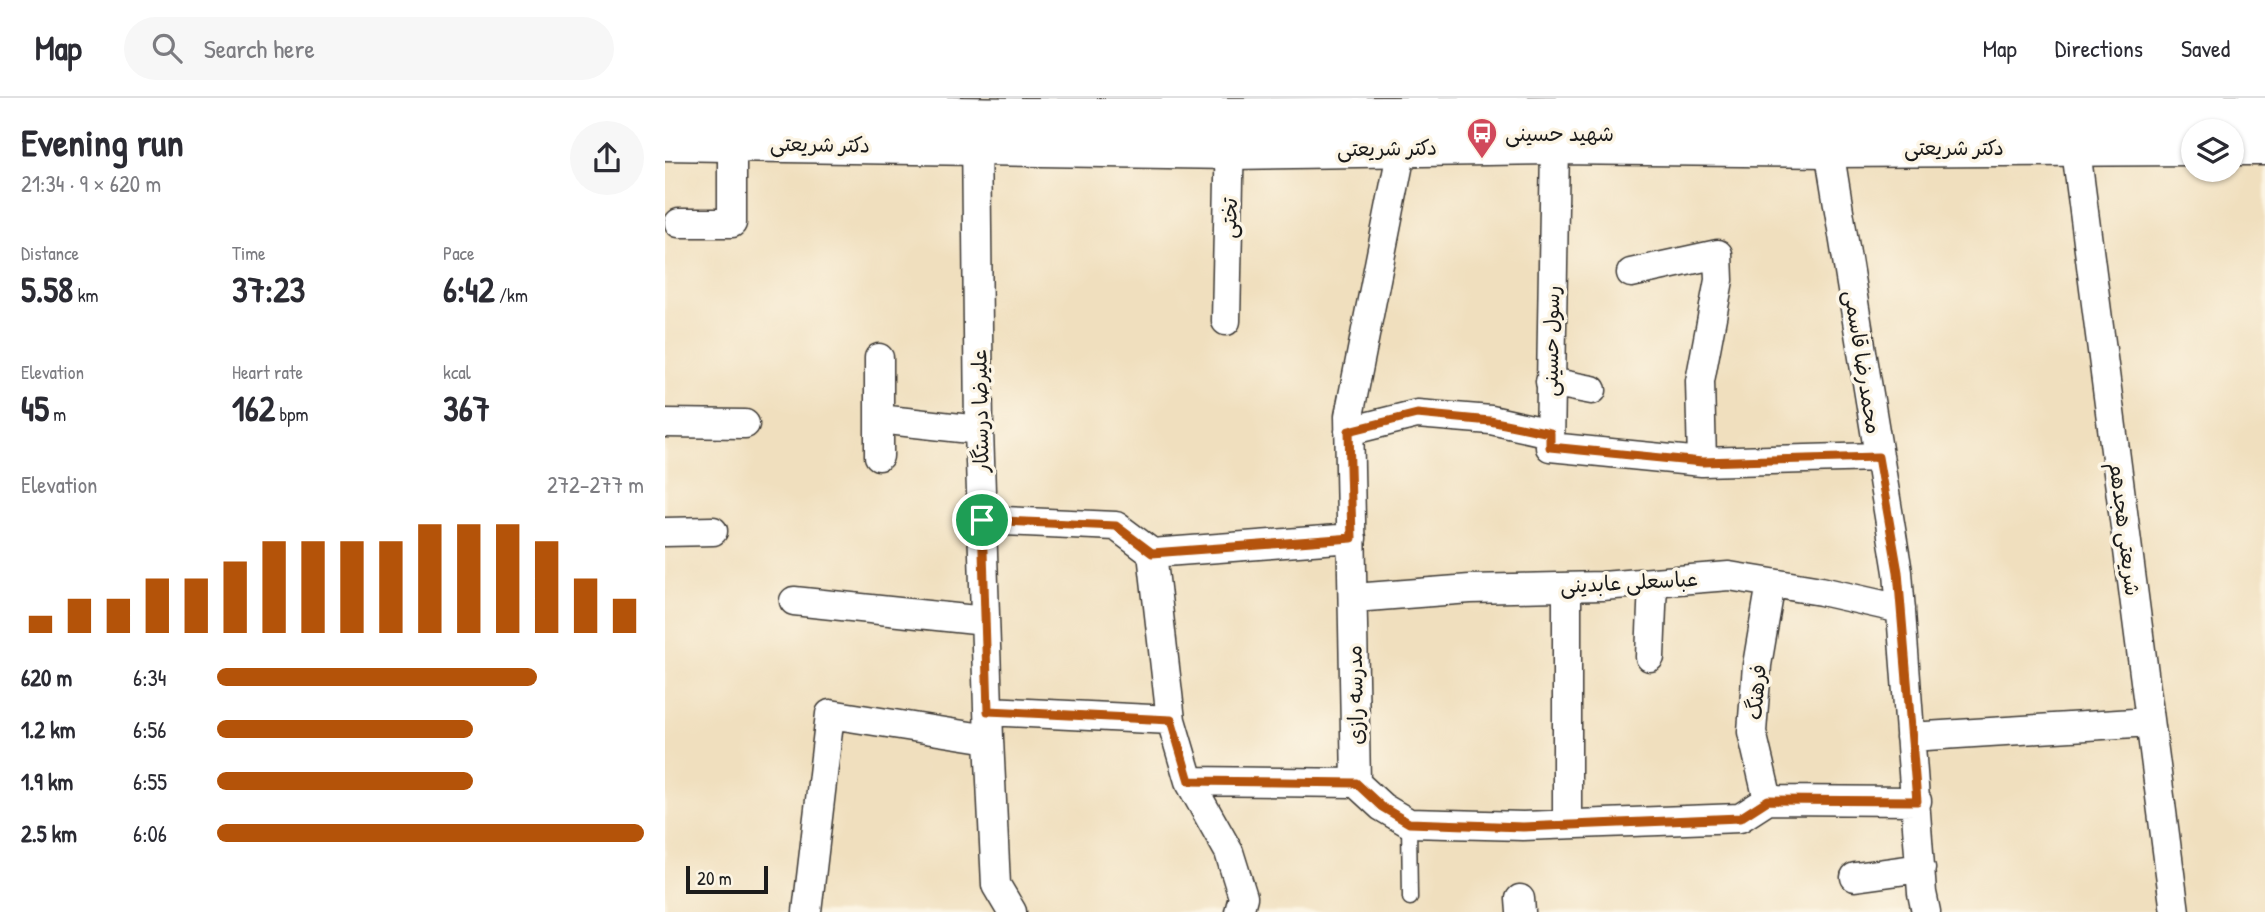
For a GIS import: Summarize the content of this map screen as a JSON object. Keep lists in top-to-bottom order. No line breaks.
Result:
{"streets":{"main road":["دکتر شریعتی"],"street":["تختی","رسول حسینی","محمدرضا قاسمی","علیرضا درستگار","شریعتی هجدهم","عباسعلی عابدینی","فرهنگ","مدرسه رازی"]},"crossings":[["دکتر شریعتی","تختی"],["دکتر شریعتی","رسول حسینی"],["دکتر شریعتی","محمدرضا قاسمی"],["دکتر شریعتی","علیرضا درستگار"],["دکتر شریعتی","شریعتی هجدهم"],["دکتر شریعتی","مدرسه رازی"],["محمدرضا قاسمی","عباسعلی عابدینی"],["عباسعلی عابدینی","فرهنگ"],["عباسعلی عابدینی","مدرسه رازی"]],"places":{"bus stop":["شهید حسینی"]},"scale_bar":"20 m","page":{"header":"Map","search":"Search here","nav":["Map","Directions","Saved"],"heading":["Evening run","21:34 · 9 × 620 m"],"stats":[["Distance","5.58 km"],["Time","37:23"],["Pace","6:42 /km"],["Elevation","45 m"],["Heart rate","162 bpm"],["kcal","367"]],"chart":["Elevation","272–277 m"],"list":[{"name":"620 m","note":"6:34"},{"name":"1.2 km","note":"6:56"},{"name":"1.9 km","note":"6:55"},{"name":"2.5 km","note":"6:06"}],"scale":"20 m"}}
